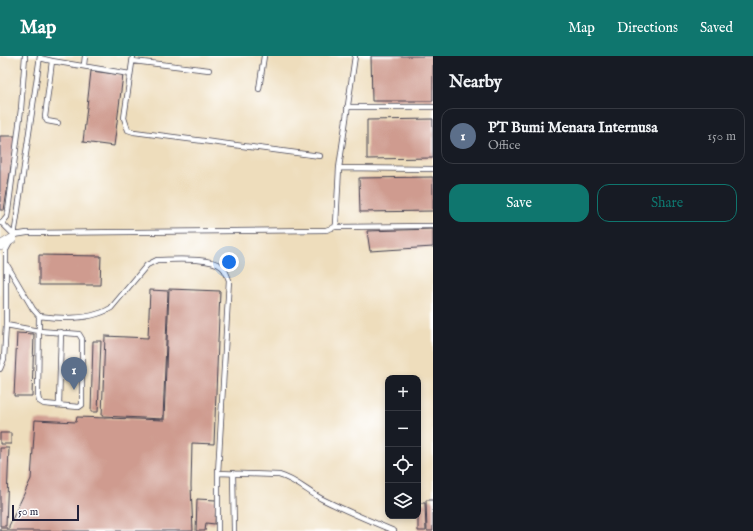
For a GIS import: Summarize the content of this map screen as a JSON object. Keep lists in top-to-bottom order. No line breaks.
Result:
{"scale_bar":"50 m","page":{"header":"Map","nav":["Map","Directions","Saved"],"heading":"Nearby","list":[{"mark":"1","name":"PT Bumi Menara Internusa","note":"Office","value":"150 m"}],"buttons":["Save","Share"],"pins":"1","map_buttons":["+","−"],"scale":"50 m"}}
